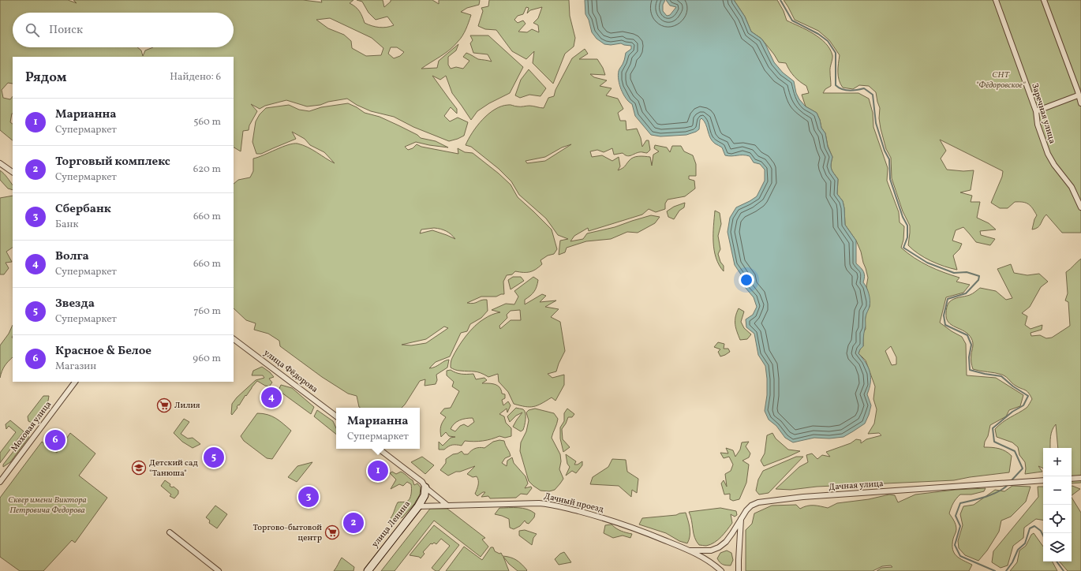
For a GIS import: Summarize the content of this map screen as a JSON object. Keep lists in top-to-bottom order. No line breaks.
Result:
{"streets":{"street":["Заречная улица","улица Фёдорова","Моховая улица","Дачная улица","Дачный проезд","улица Ленина"]},"crossings":[["Дачная улица","Дачный проезд"],["Дачный проезд","улица Ленина"]],"parks":["СНТ \"Фёдоровское\"","Сквер имени Виктора Петровича Федорова"],"places":{"supermarket":["Лилия","Торгово-бытовой центр"],"school or university":["Детский сад \"Танюша\""]},"page":{"search":"Поиск","heading":["Рядом","Найдено: 6"],"list":[{"mark":"1","name":"Марианна","note":"Супермаркет","value":"560 m"},{"mark":"2","name":"Торговый комплекс","note":"Супермаркет","value":"620 m"},{"mark":"3","name":"Сбербанк","note":"Банк","value":"660 m"},{"mark":"4","name":"Волга","note":"Супермаркет","value":"660 m"},{"mark":"5","name":"Звезда","note":"Супермаркет","value":"760 m"},{"mark":"6","name":"Красное & Белое","note":"Магазин","value":"960 m"}],"pins":["4","6","5","1","3","2"],"popup":["Марианна","Супермаркет"],"map_buttons":["+","−"]}}
